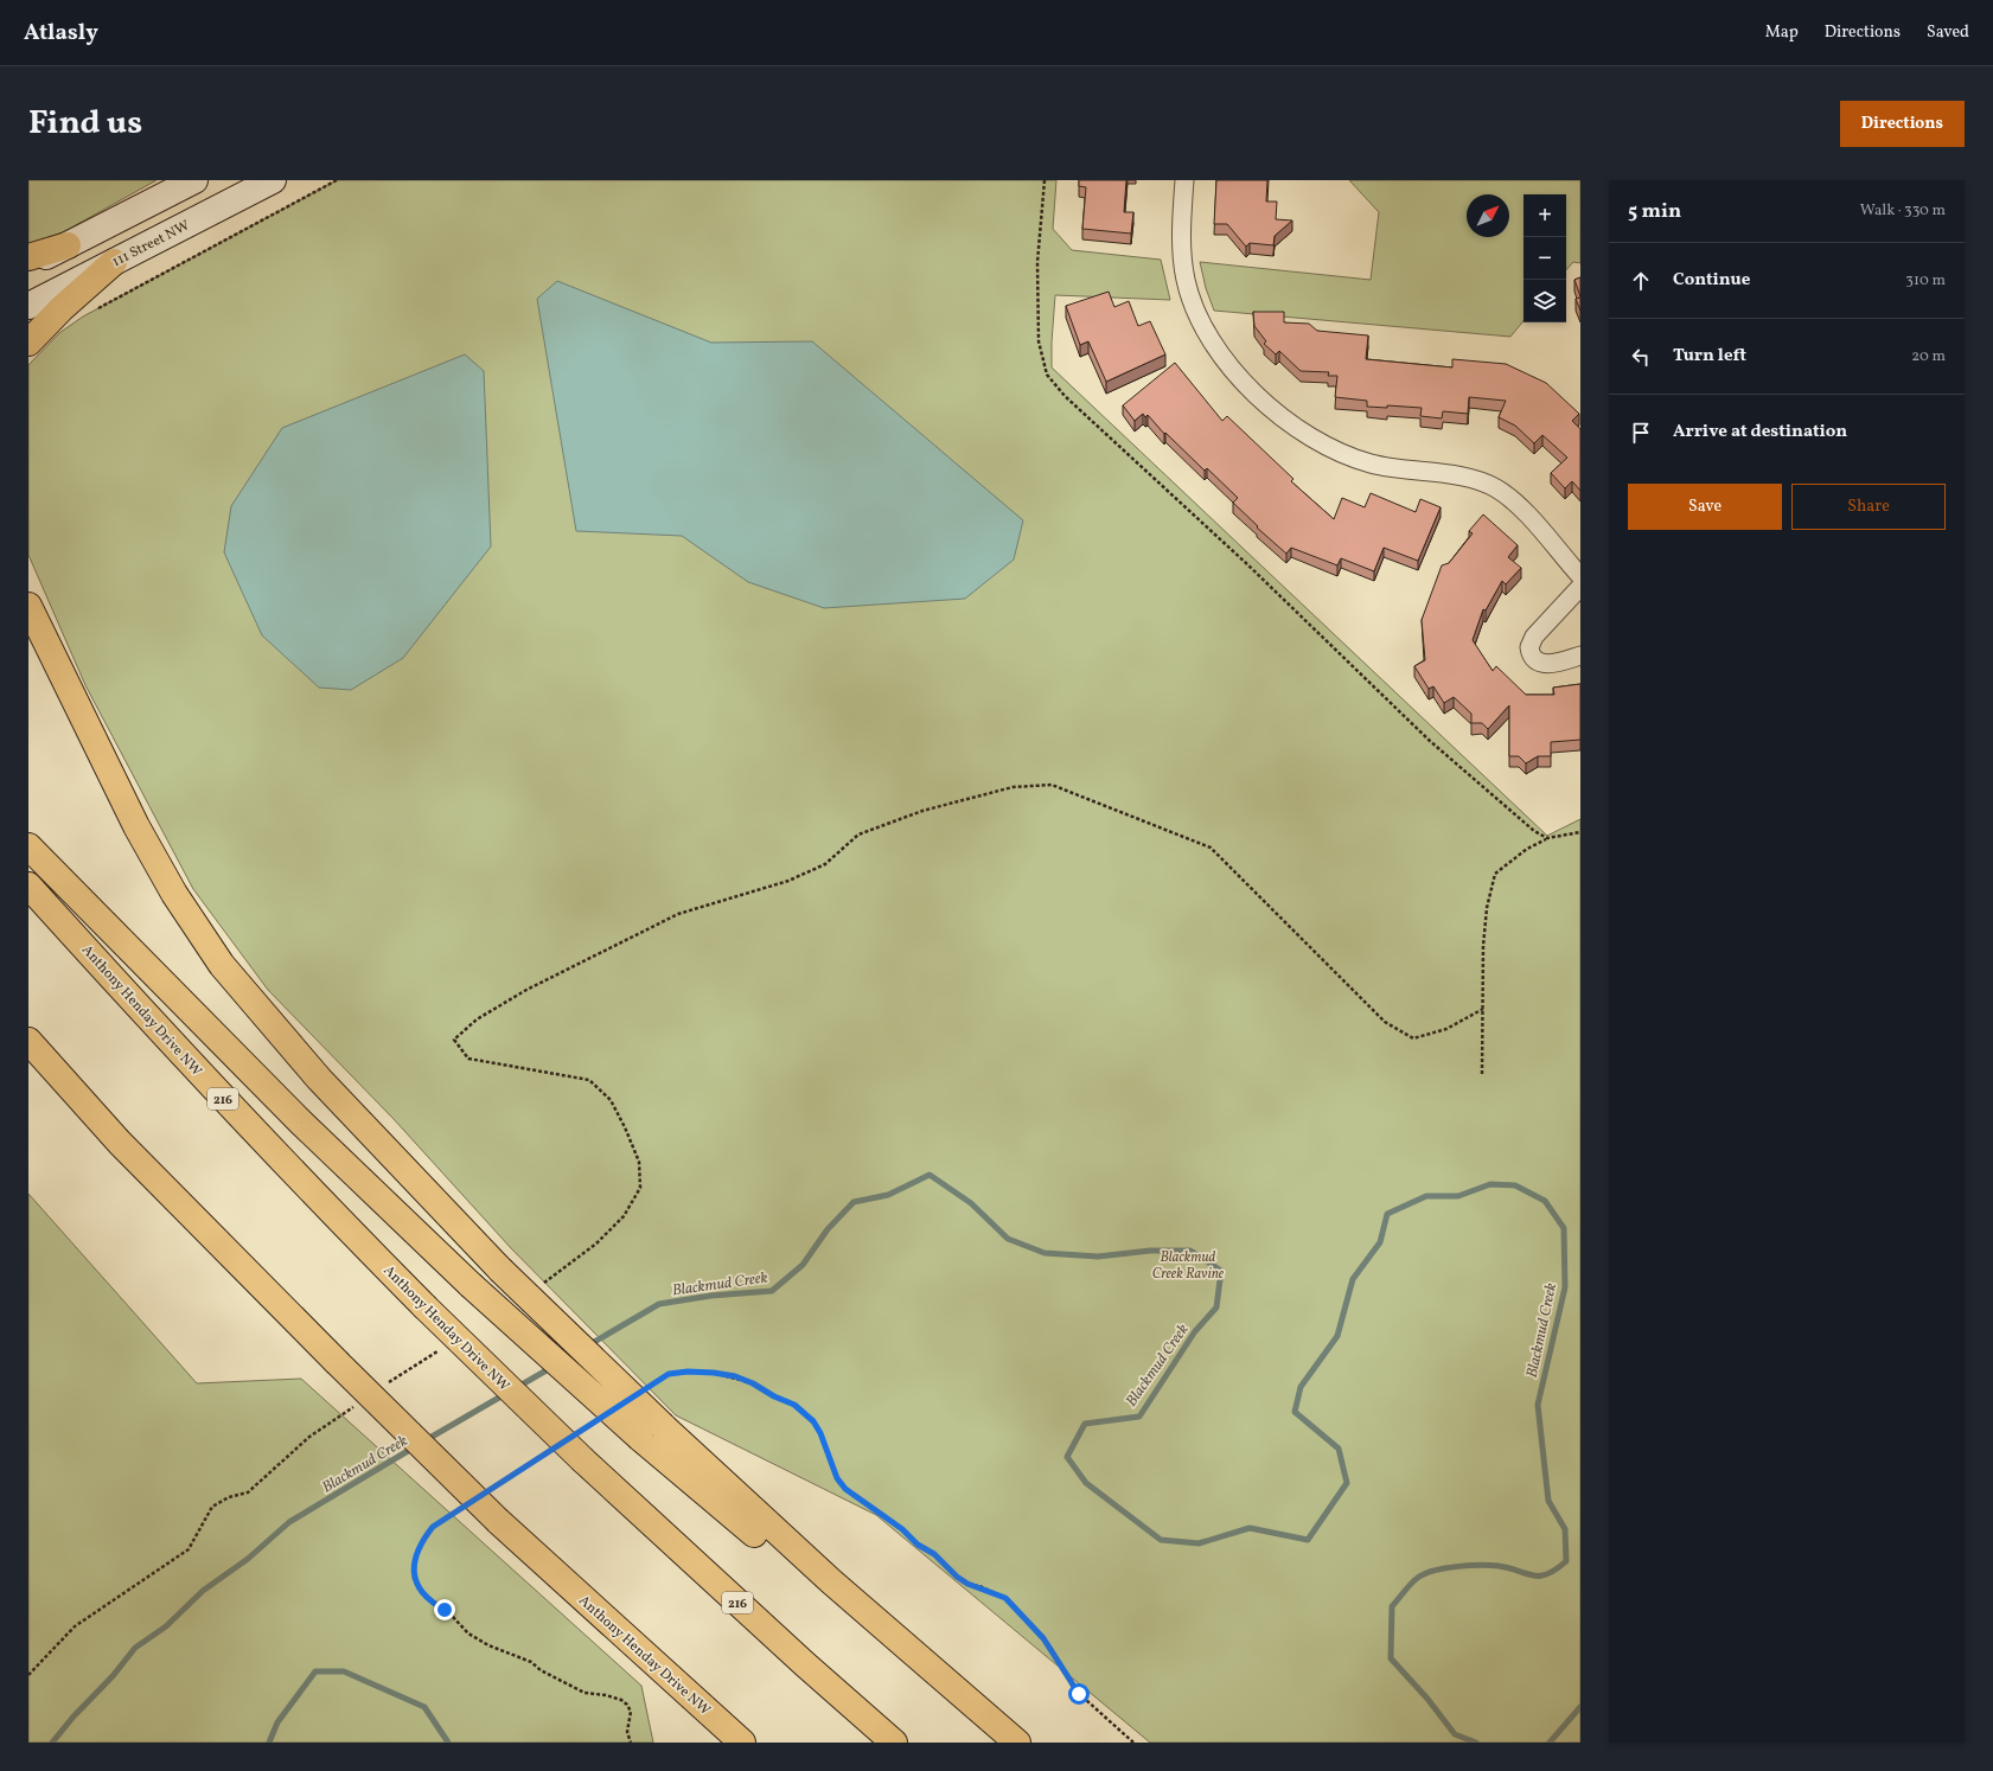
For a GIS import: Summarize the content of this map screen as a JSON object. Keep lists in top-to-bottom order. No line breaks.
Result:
{"streets":{"highway":["Anthony Henday Drive NW","216"],"main road":["111 Street NW"]},"water":["Blackmud Creek"],"parks":["Blackmud Creek Ravine"],"north":"top right","page":{"header":"Atlasly","nav":["Map","Directions","Saved"],"title":"Find us","buttons":["Directions",["Save","Share"]],"heading":["5 min","Walk · 330 m"],"map_buttons":["+","−"],"list":[["Continue","310 m"],["Turn left","20 m"],"Arrive at destination"]}}
